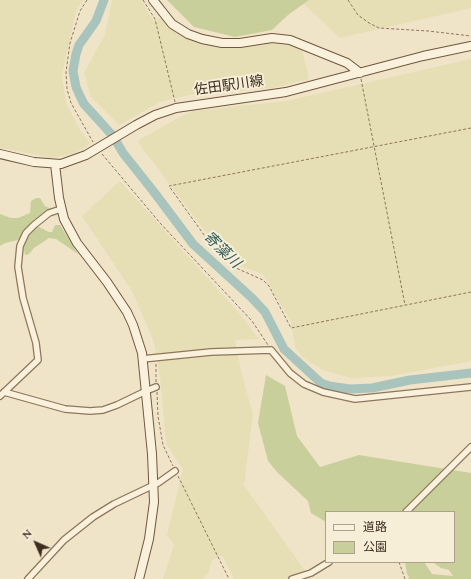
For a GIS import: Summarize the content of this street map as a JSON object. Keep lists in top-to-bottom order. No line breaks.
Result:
{"streets":{"main road":["佐田駅川線"]},"water":["寄藻川"],"legend":["道路","公園"],"north":"top left"}
